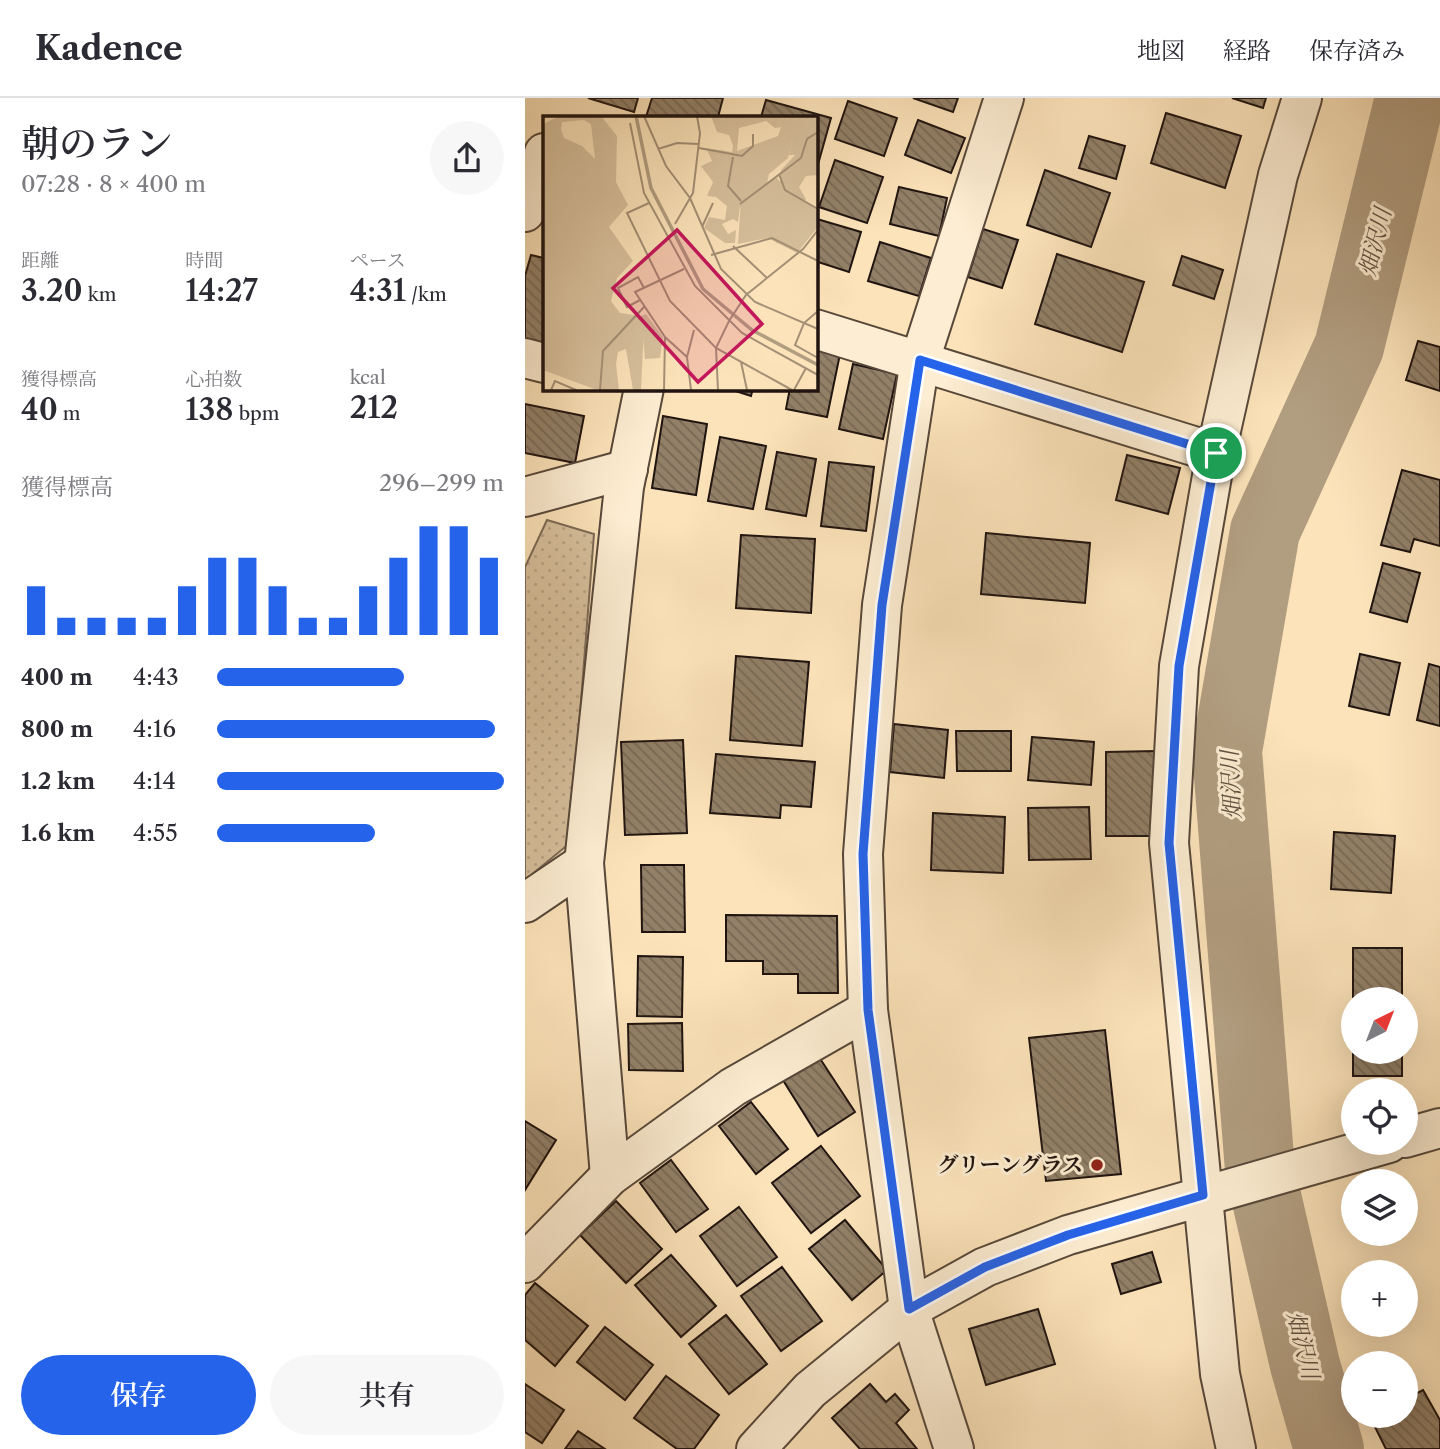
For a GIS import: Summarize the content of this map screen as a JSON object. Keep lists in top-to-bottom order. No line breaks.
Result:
{"water":["畑沢川"],"places":["グリーングラス"],"north":"top right","page":{"header":"Kadence","nav":["地図","経路","保存済み"],"heading":["朝のラン","07:28 · 8 × 400 m"],"stats":[["距離","3.20 km"],["時間","14:27"],["ペース","4:31 /km"],["獲得標高","40 m"],["心拍数","138 bpm"],["kcal","212"]],"chart":["獲得標高","296–299 m"],"list":[{"name":"400 m","note":"4:43"},{"name":"800 m","note":"4:16"},{"name":"1.2 km","note":"4:14"},{"name":"1.6 km","note":"4:55"}],"map_buttons":["+","−"],"buttons":["保存","共有"]}}
